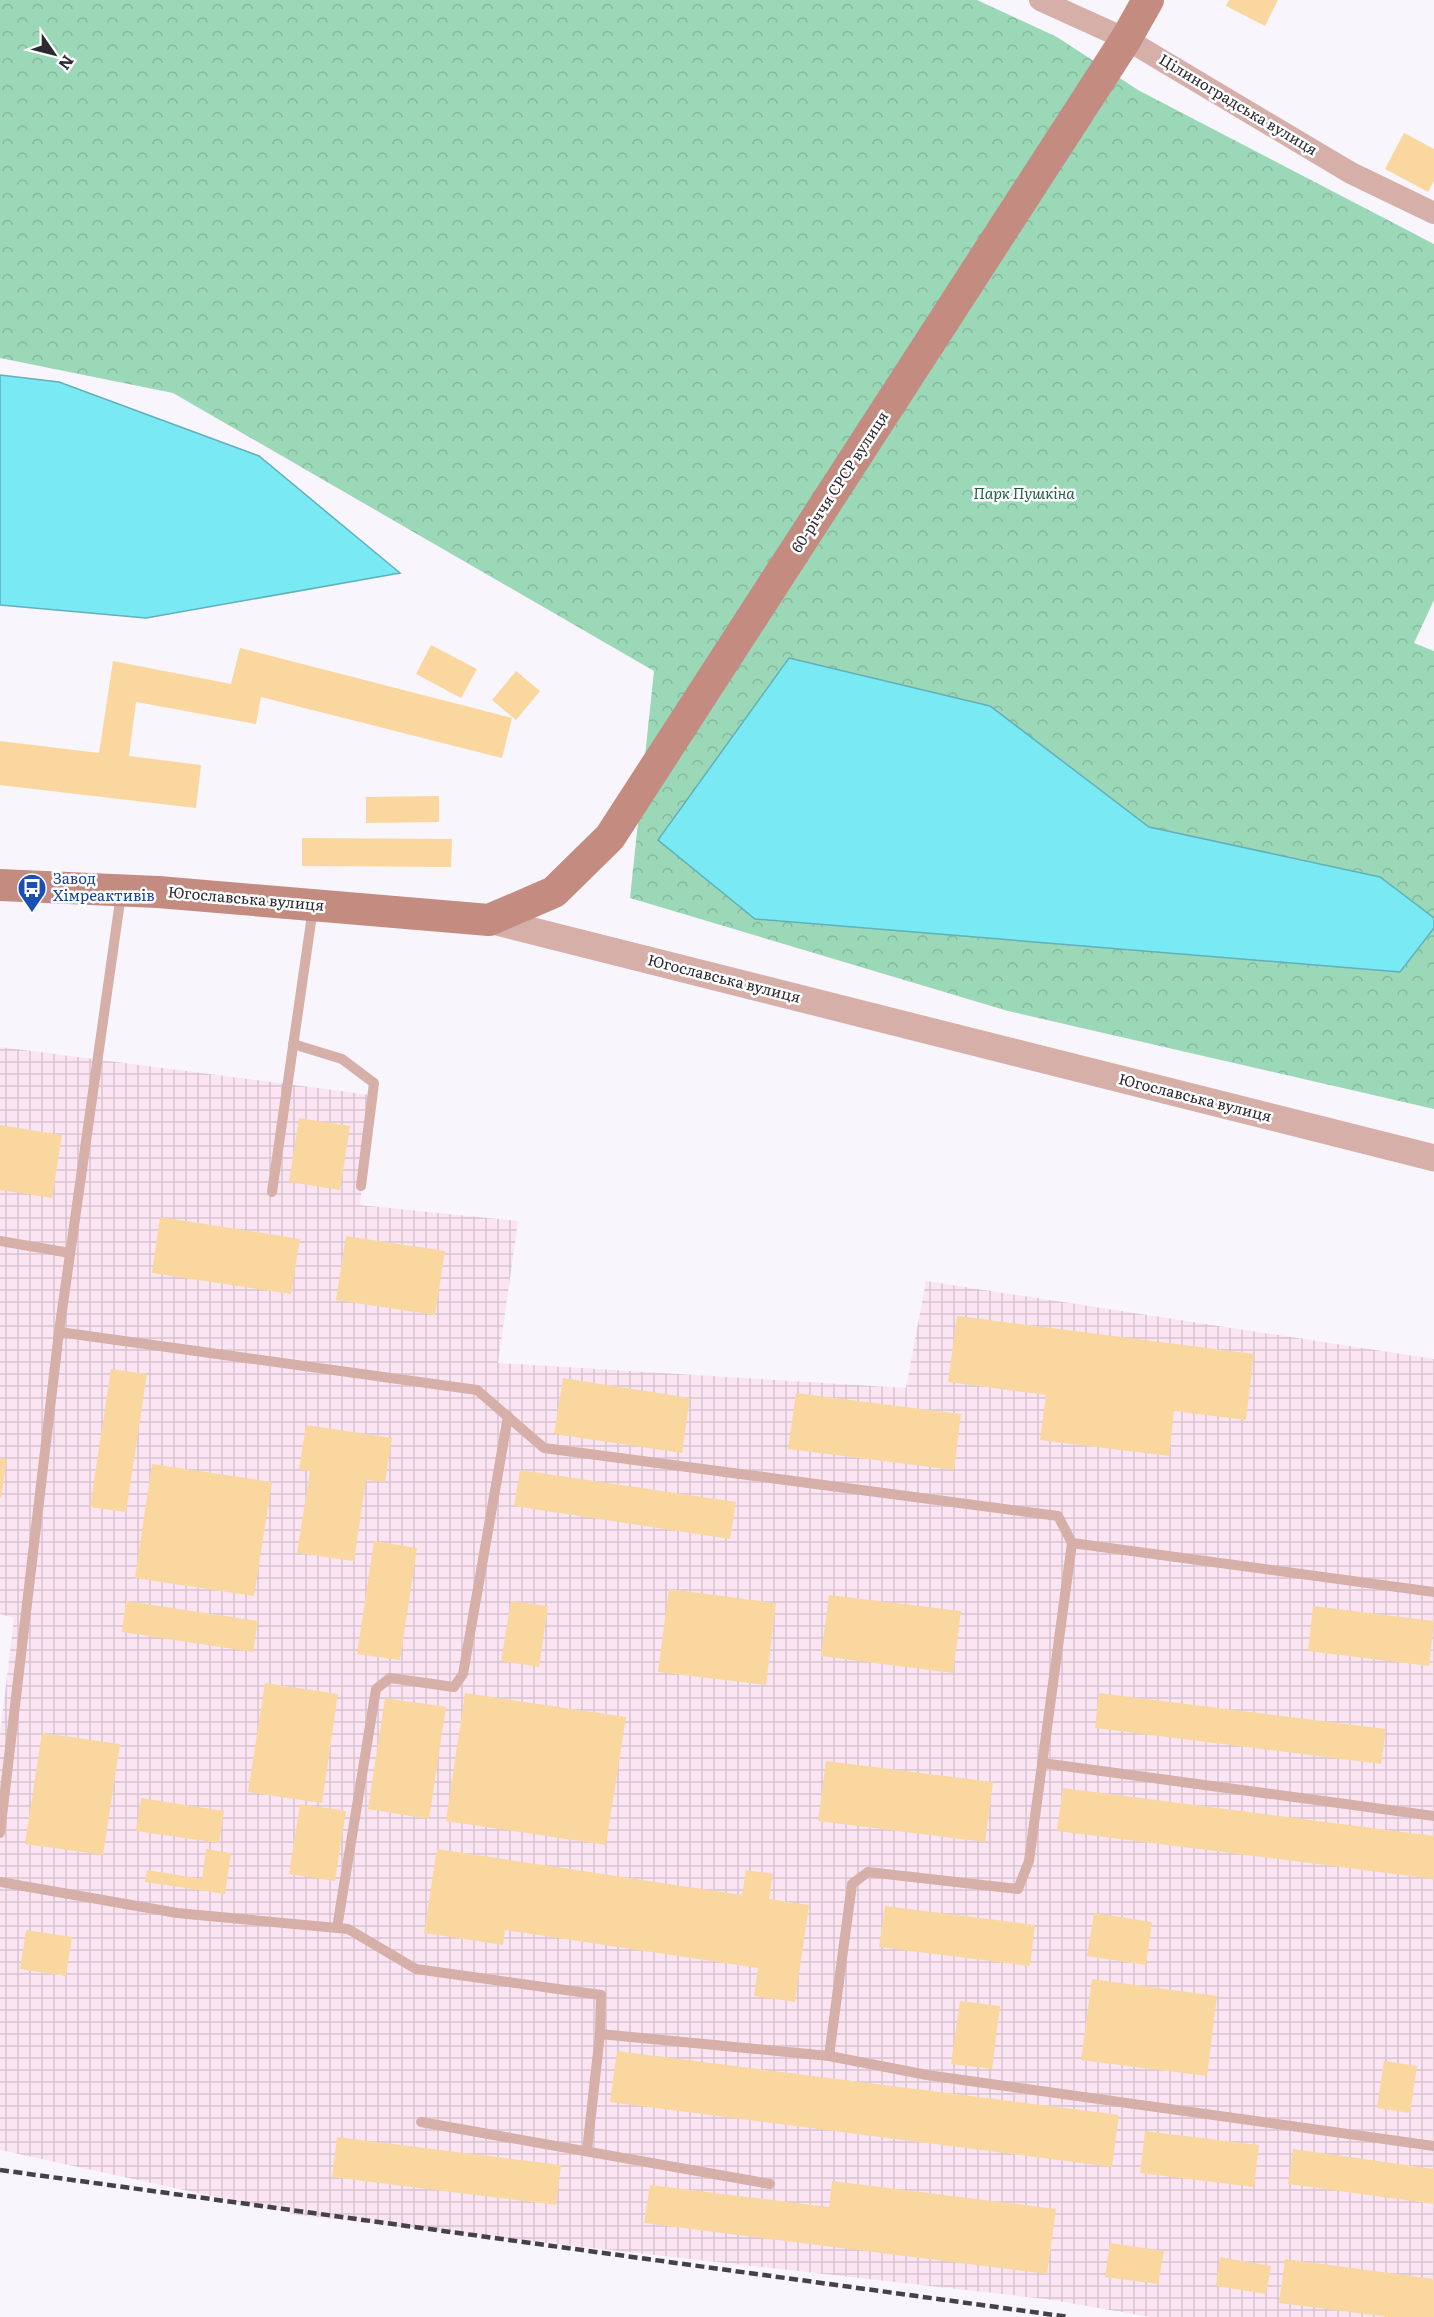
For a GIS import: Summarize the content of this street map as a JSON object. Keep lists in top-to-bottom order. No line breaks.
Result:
{"streets":{"main road":["60-річчя СРСР вулиця","Югославська вулиця"],"street":["Цілиноградська вулиця"]},"crossings":[["Цілиноградська вулиця","60-річчя СРСР вулиця"],["60-річчя СРСР вулиця","Югославська вулиця"]],"parks":["Парк Пушкіна"],"places":{"bus stop":["Завод Хімреактивів"]},"north":"bottom right"}
